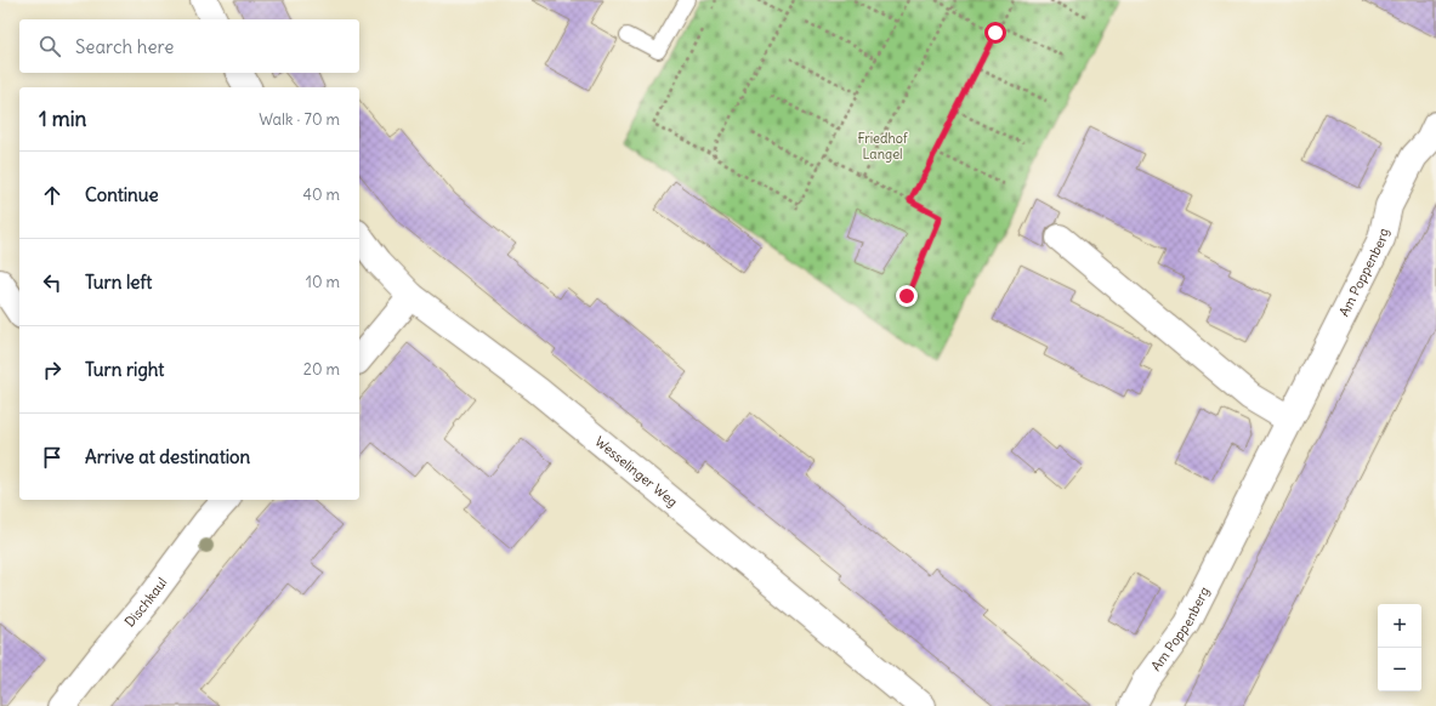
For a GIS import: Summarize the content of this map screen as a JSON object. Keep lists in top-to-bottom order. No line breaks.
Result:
{"streets":{"street":["Am Poppenberg","Wesselinger Weg","Dischkaul"]},"parks":["Friedhof Langel"],"page":{"search":"Search here","heading":["1 min","Walk · 70 m"],"list":[["Continue","40 m"],["Turn left","10 m"],["Turn right","20 m"],"Arrive at destination"],"map_buttons":["+","−"]}}
